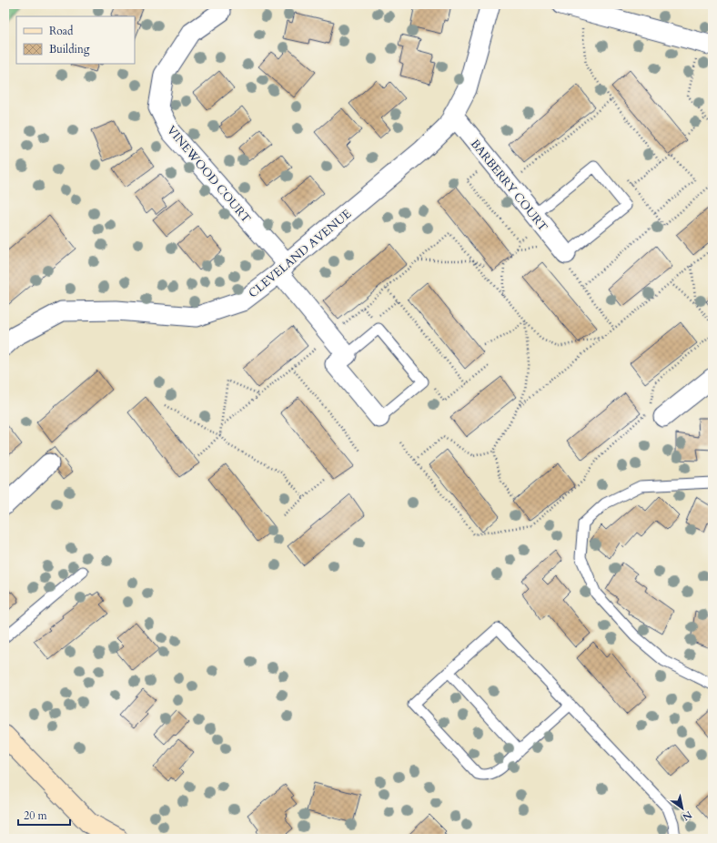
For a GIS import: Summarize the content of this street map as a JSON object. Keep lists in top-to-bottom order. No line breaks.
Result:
{"streets":{"street":["VINEWOOD COURT","BARBERRY COURT","CLEVELAND AVENUE"]},"crossings":[["VINEWOOD COURT","CLEVELAND AVENUE"],["BARBERRY COURT","CLEVELAND AVENUE"]],"legend":["Road","Building"],"scale_bar":"20 m","north":"bottom right"}
